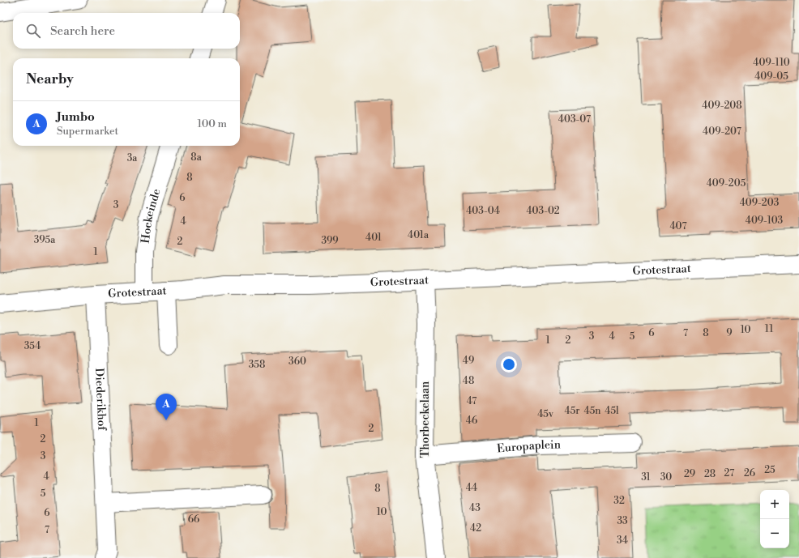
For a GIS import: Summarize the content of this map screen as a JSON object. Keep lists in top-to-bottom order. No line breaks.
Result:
{"streets":{"street":["Hoekeinde","Grotestraat","Diederikhof","Thorbeckelaan","Europaplein"]},"crossings":[["Hoekeinde","Grotestraat"],["Grotestraat","Diederikhof"],["Grotestraat","Thorbeckelaan"],["Thorbeckelaan","Europaplein"]],"house_numbers":["409-110","409-05","409-208","403-07","409-207","8a","3a","8","409-205","6","409-203","3","403-04","403-02","409-103","4","407","401a","401","395a","399","2","1","11","10","6","7","8","9","3","4","5","1","2","354","49","360","358","48","47","45r","45n","45l","45v","46","1","2","2","3","25","27","26","29","28","4","31","30","44","8","5","32","43","10","6","66","33","42","7","34"],"page":{"search":"Search here","heading":"Nearby","list":[{"mark":"A","name":"Jumbo","note":"Supermarket","value":"100 m"}],"pins":"A","map_buttons":["+","−"]}}
